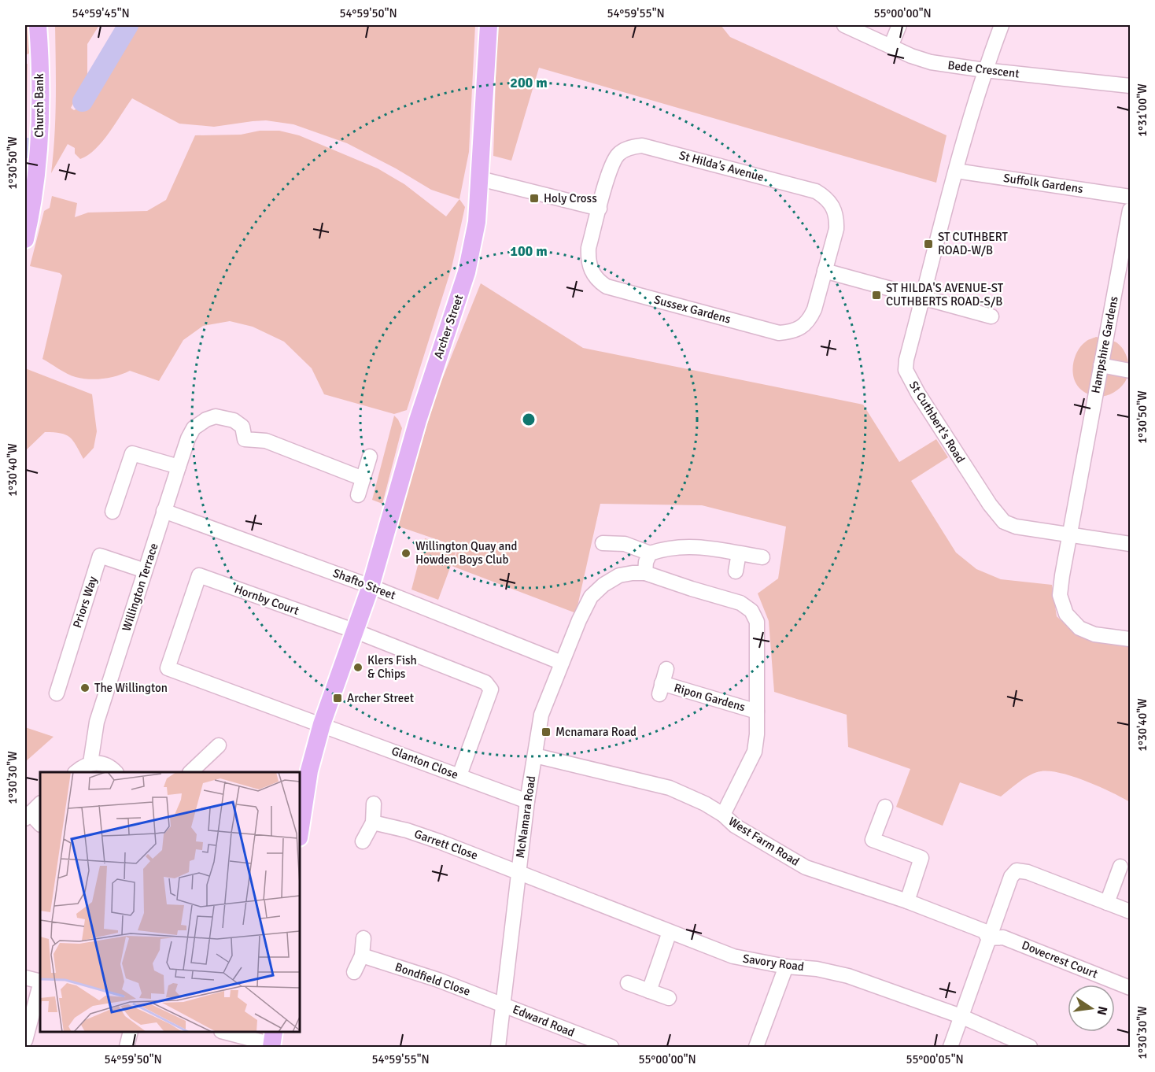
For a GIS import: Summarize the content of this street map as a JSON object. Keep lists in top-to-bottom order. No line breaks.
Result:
{"streets":{"main road":["Church Bank","Archer Street"],"street":["Bede Crescent","St Hilda's Avenue","Suffolk Gardens","Sussex Gardens","Hampshire Gardens","St Cuthbert's Road","Shafto Street","Willington Terrace","Hornby Court","Priors Way","Ripon Gardens","Glanton Close","McNamara Road","West Farm Road","Garrett Close","Dovecrest Court","Savory Road","Bondfield Close","Edward Road"]},"crossings":[["Bede Crescent","St Cuthbert's Road"],["St Hilda's Avenue","Sussex Gardens"],["Suffolk Gardens","St Cuthbert's Road"],["Archer Street","Shafto Street"],["Archer Street","Hornby Court"],["Archer Street","Glanton Close"],["Hampshire Gardens","St Cuthbert's Road"],["Shafto Street","Willington Terrace"],["Shafto Street","McNamara Road"],["Willington Terrace","Priors Way"],["Hornby Court","Glanton Close"],["Glanton Close","McNamara Road"],["McNamara Road","West Farm Road"],["McNamara Road","Garrett Close"],["McNamara Road","Savory Road"],["McNamara Road","Bondfield Close"],["McNamara Road","Edward Road"],["West Farm Road","Dovecrest Court"],["Garrett Close","Savory Road"],["Bondfield Close","Edward Road"]],"places":{"transit":["Holy Cross","ST CUTHBERT ROAD-W/B","ST HILDA'S AVENUE-ST CUTHBERTS ROAD-S/B","Archer Street","Mcnamara Road"],"other":["Willington Quay and Howden Boys Club","Klers Fish & Chips","The Willington"]},"north":"right","coordinates":["54°59'45\"N","54°59'50\"N","54°59'55\"N","55°00'00\"N","1°31'00\"W","1°30'50\"W","1°30'40\"W","1°30'30\"W","55°00'05\"N"],"rings":["200 m","100 m"]}
